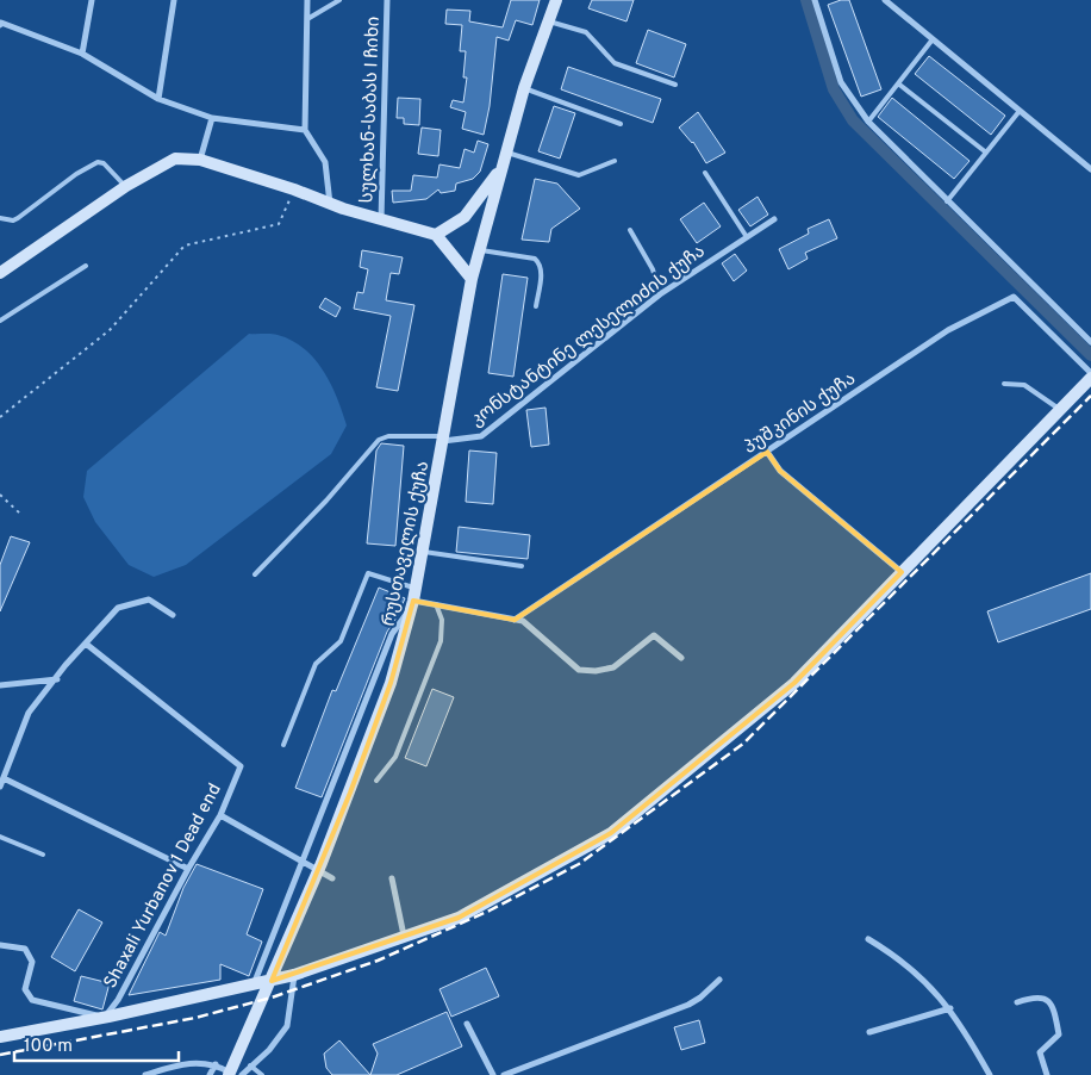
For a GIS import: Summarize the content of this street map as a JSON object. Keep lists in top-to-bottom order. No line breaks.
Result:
{"streets":{"street":["სულხან-საბას I ჩიხი","კონსტანტინე ლესელიძის ქუჩა","პუშკინის ქუჩა","რუსთაველის ქუჩა","Shaxali Yurbanov 1 Dead end"]},"crossings":[["კონსტანტინე ლესელიძის ქუჩა","რუსთაველის ქუჩა"]],"scale_bar":"100 m"}
